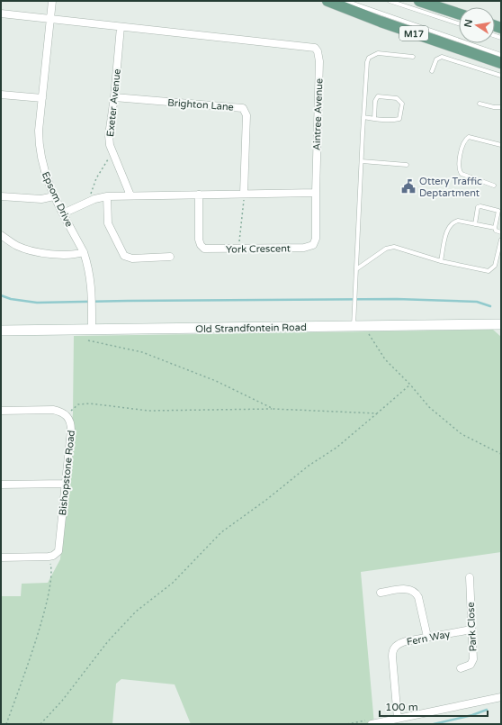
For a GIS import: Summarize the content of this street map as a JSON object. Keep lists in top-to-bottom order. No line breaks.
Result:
{"streets":{"main road":["M17"],"street":["Exeter Avenue","Brighton Lane","Aintree Avenue","Epsom Drive","York Crescent","Old Strandfontein Road","Bishopstone Road","Park Close","Fern Way"]},"crossings":[["Exeter Avenue","Brighton Lane"],["Exeter Avenue","Aintree Avenue"],["Aintree Avenue","Epsom Drive"],["Aintree Avenue","York Crescent"],["Epsom Drive","Old Strandfontein Road"],["Park Close","Fern Way"]],"places":{"public building":["Ottery Traffic Deptartment"]},"scale_bar":"100 m","north":"left"}
